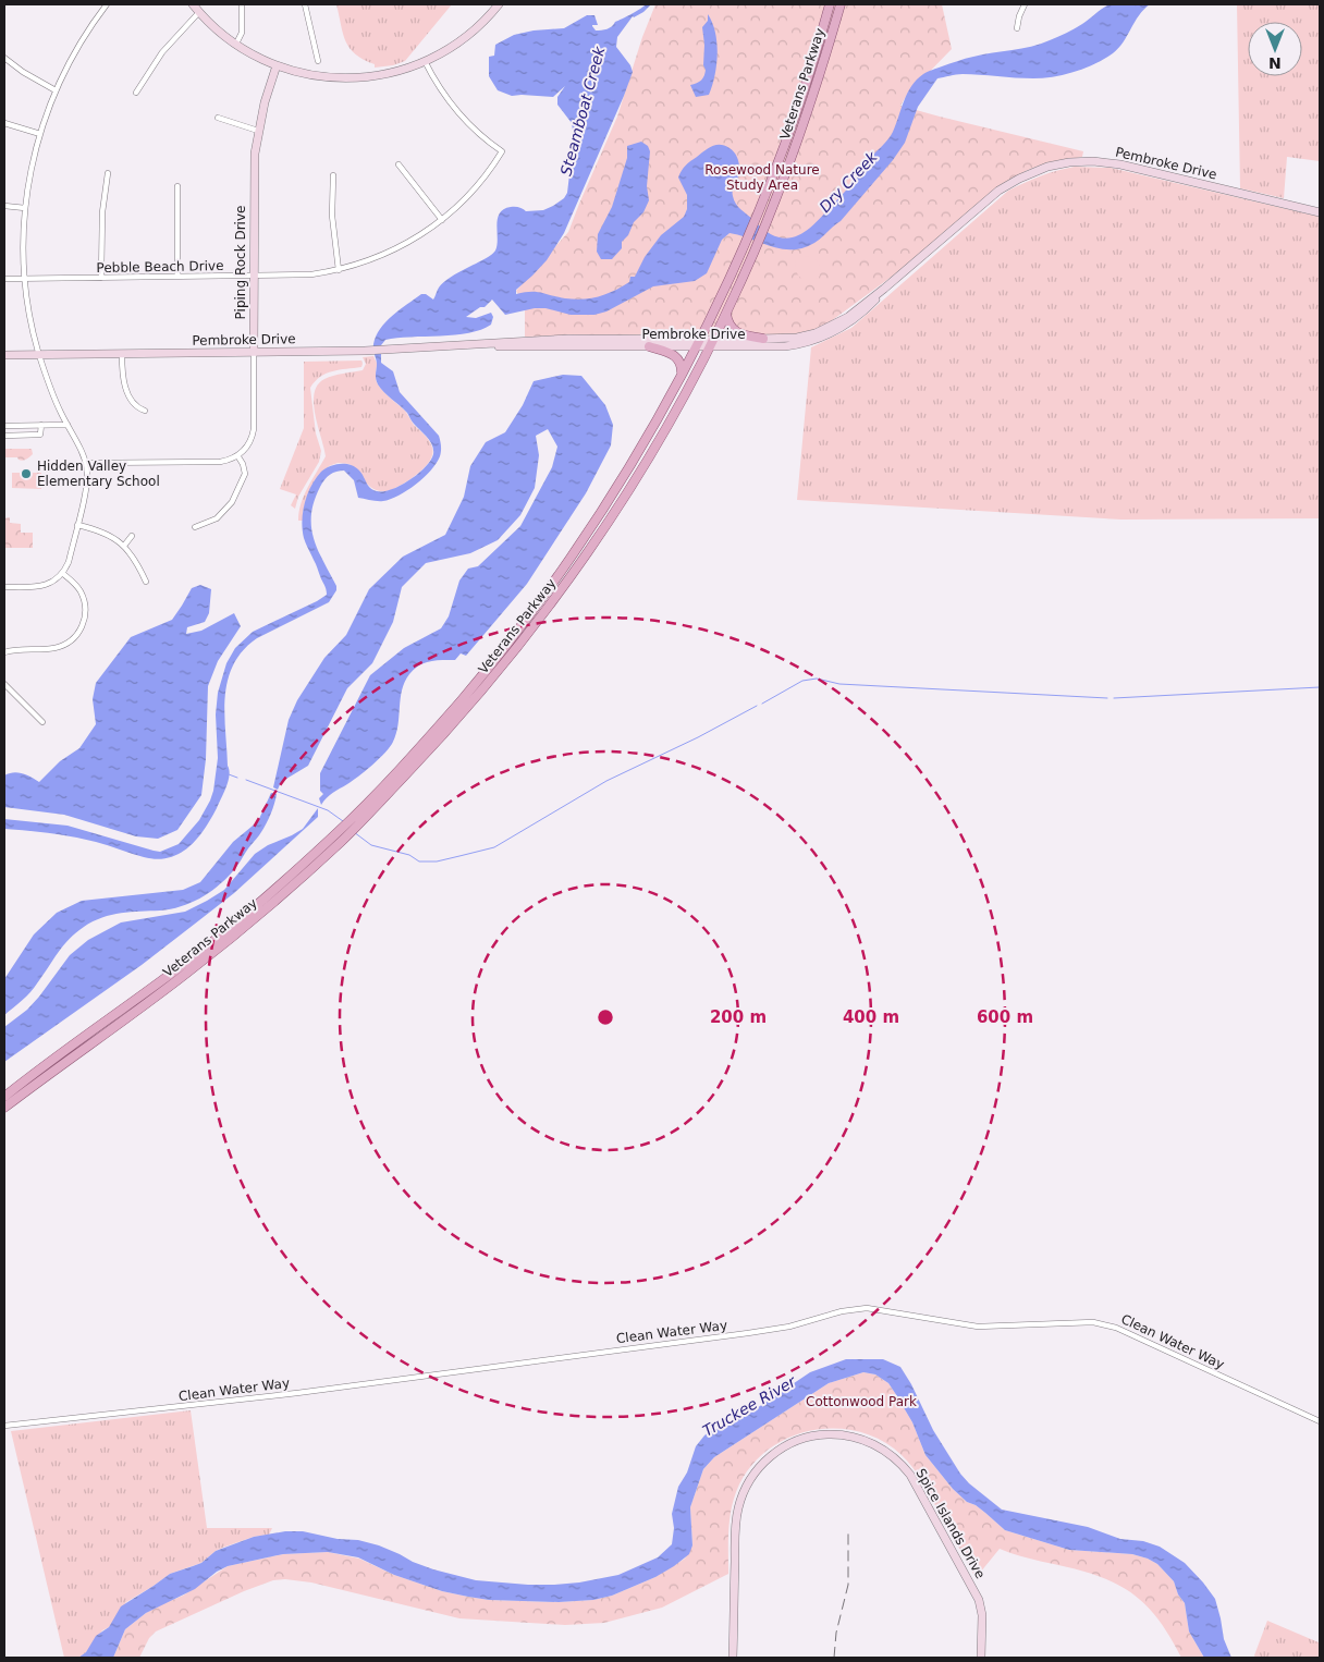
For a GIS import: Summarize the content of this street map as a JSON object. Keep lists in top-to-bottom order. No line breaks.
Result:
{"streets":{"main road":["Veterans Parkway"],"street":["Pembroke Drive","Piping Rock Drive","Pebble Beach Drive","Clean Water Way","Spice Islands Drive"]},"crossings":[["Veterans Parkway","Pembroke Drive"],["Pembroke Drive","Piping Rock Drive"],["Piping Rock Drive","Pebble Beach Drive"]],"water":["Steamboat Creek","Dry Creek","Truckee River"],"parks":["Rosewood Nature Study Area","Cottonwood Park"],"places":["Hidden Valley Elementary School"],"north":"bottom","rings":["200 m","400 m","600 m"]}
